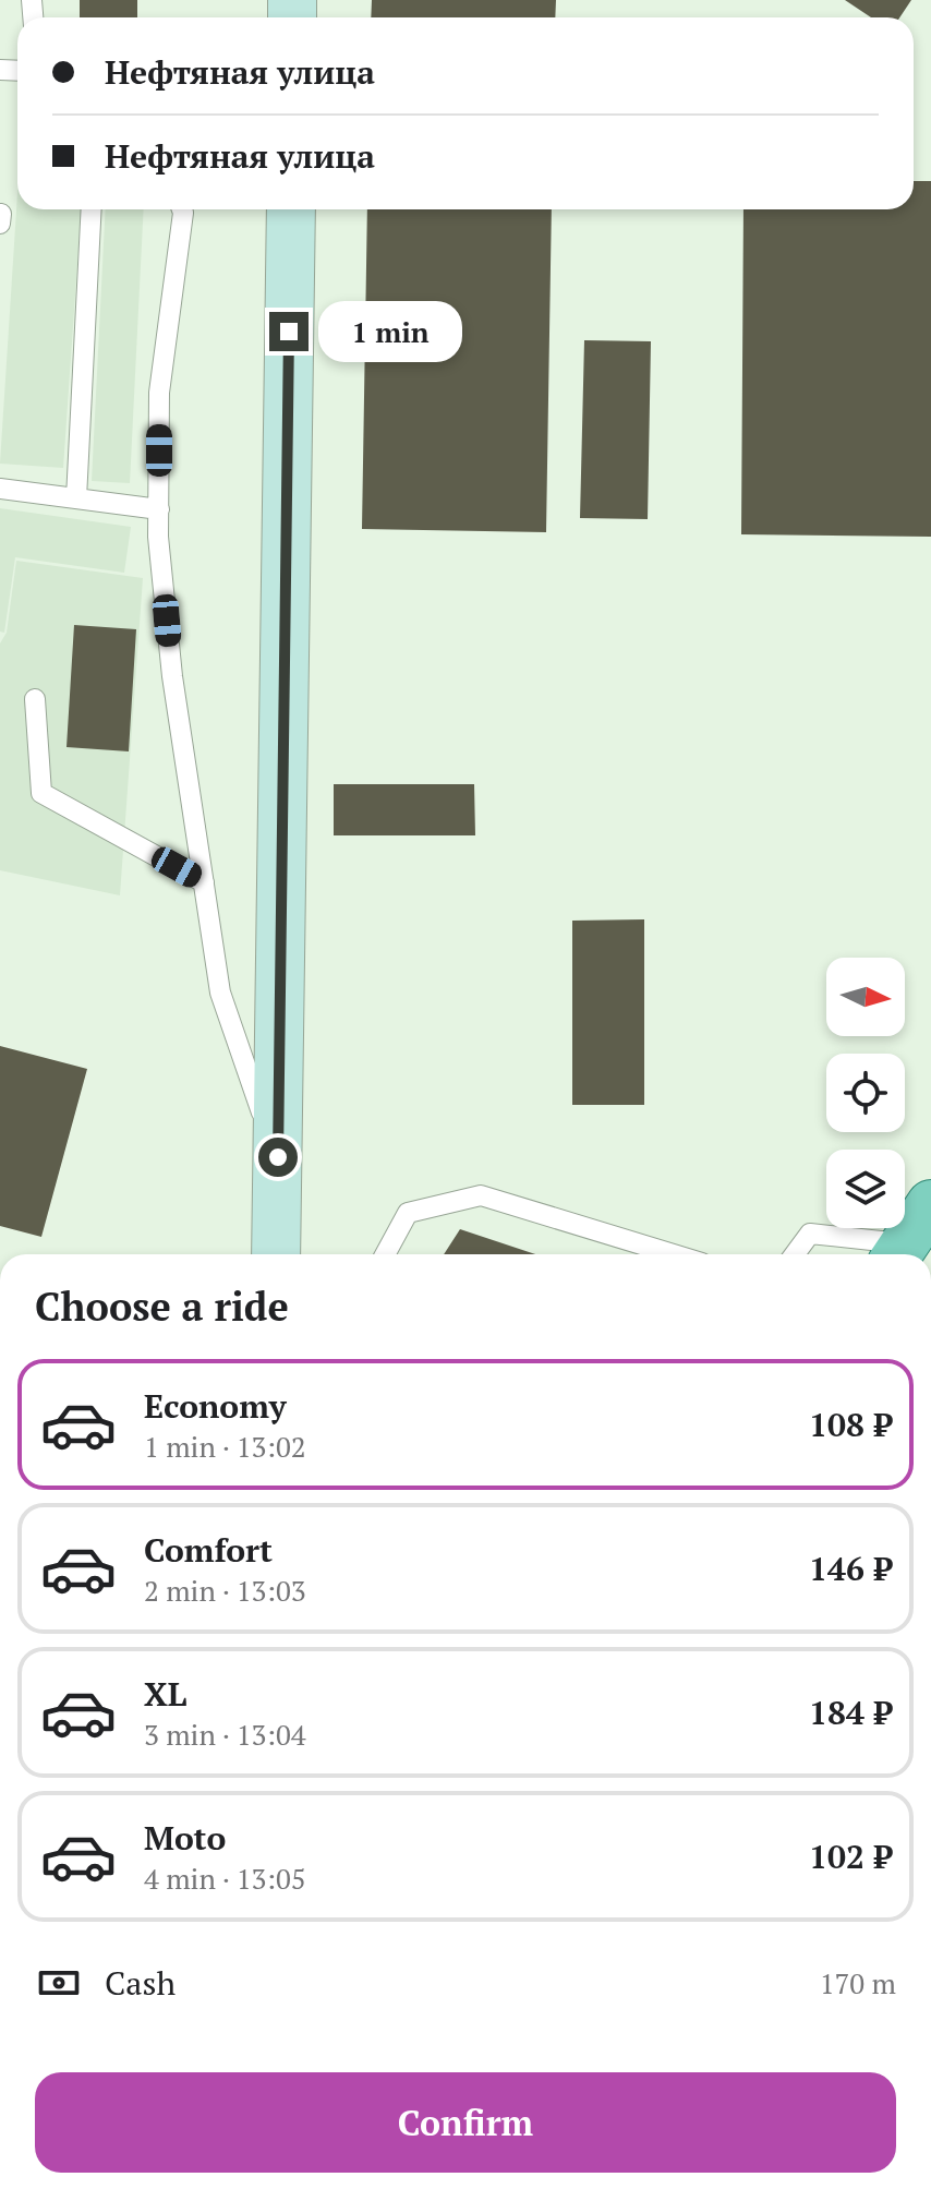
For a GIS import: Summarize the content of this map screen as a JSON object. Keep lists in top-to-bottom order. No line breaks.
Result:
{"north":"right","page":{"banner":["Нефтяная улица","Нефтяная улица"],"bubble":"1 min","heading":"Choose a ride","list":[{"name":"Economy","note":"1 min · 13:02","value":"108 ₽"},{"name":"Comfort","note":"2 min · 13:03","value":"146 ₽"},{"name":"XL","note":"3 min · 13:04","value":"184 ₽"},{"name":"Moto","note":"4 min · 13:05","value":"102 ₽"}],"pay":["Cash","170 m"],"buttons":"Confirm"}}
